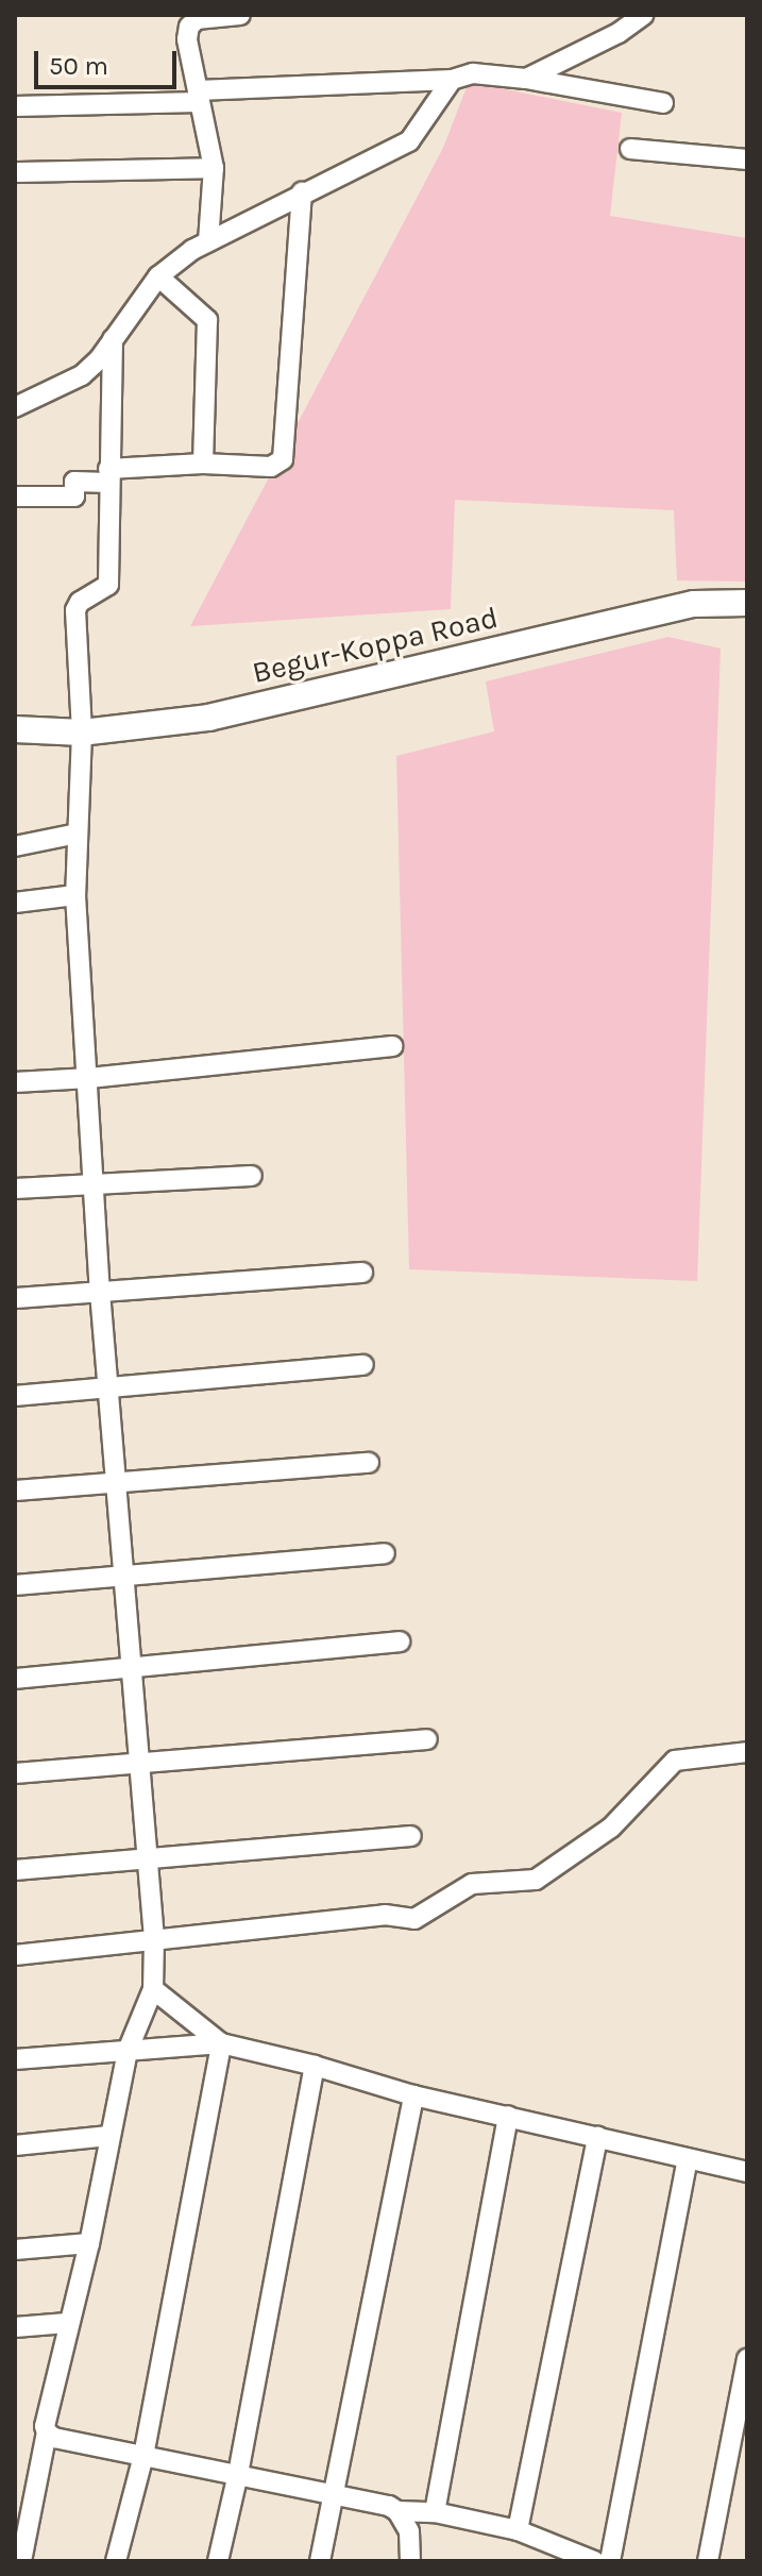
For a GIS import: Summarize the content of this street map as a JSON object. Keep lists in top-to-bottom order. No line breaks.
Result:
{"streets":{"main road":["Begur-Koppa Road"]},"scale_bar":"50 m"}
